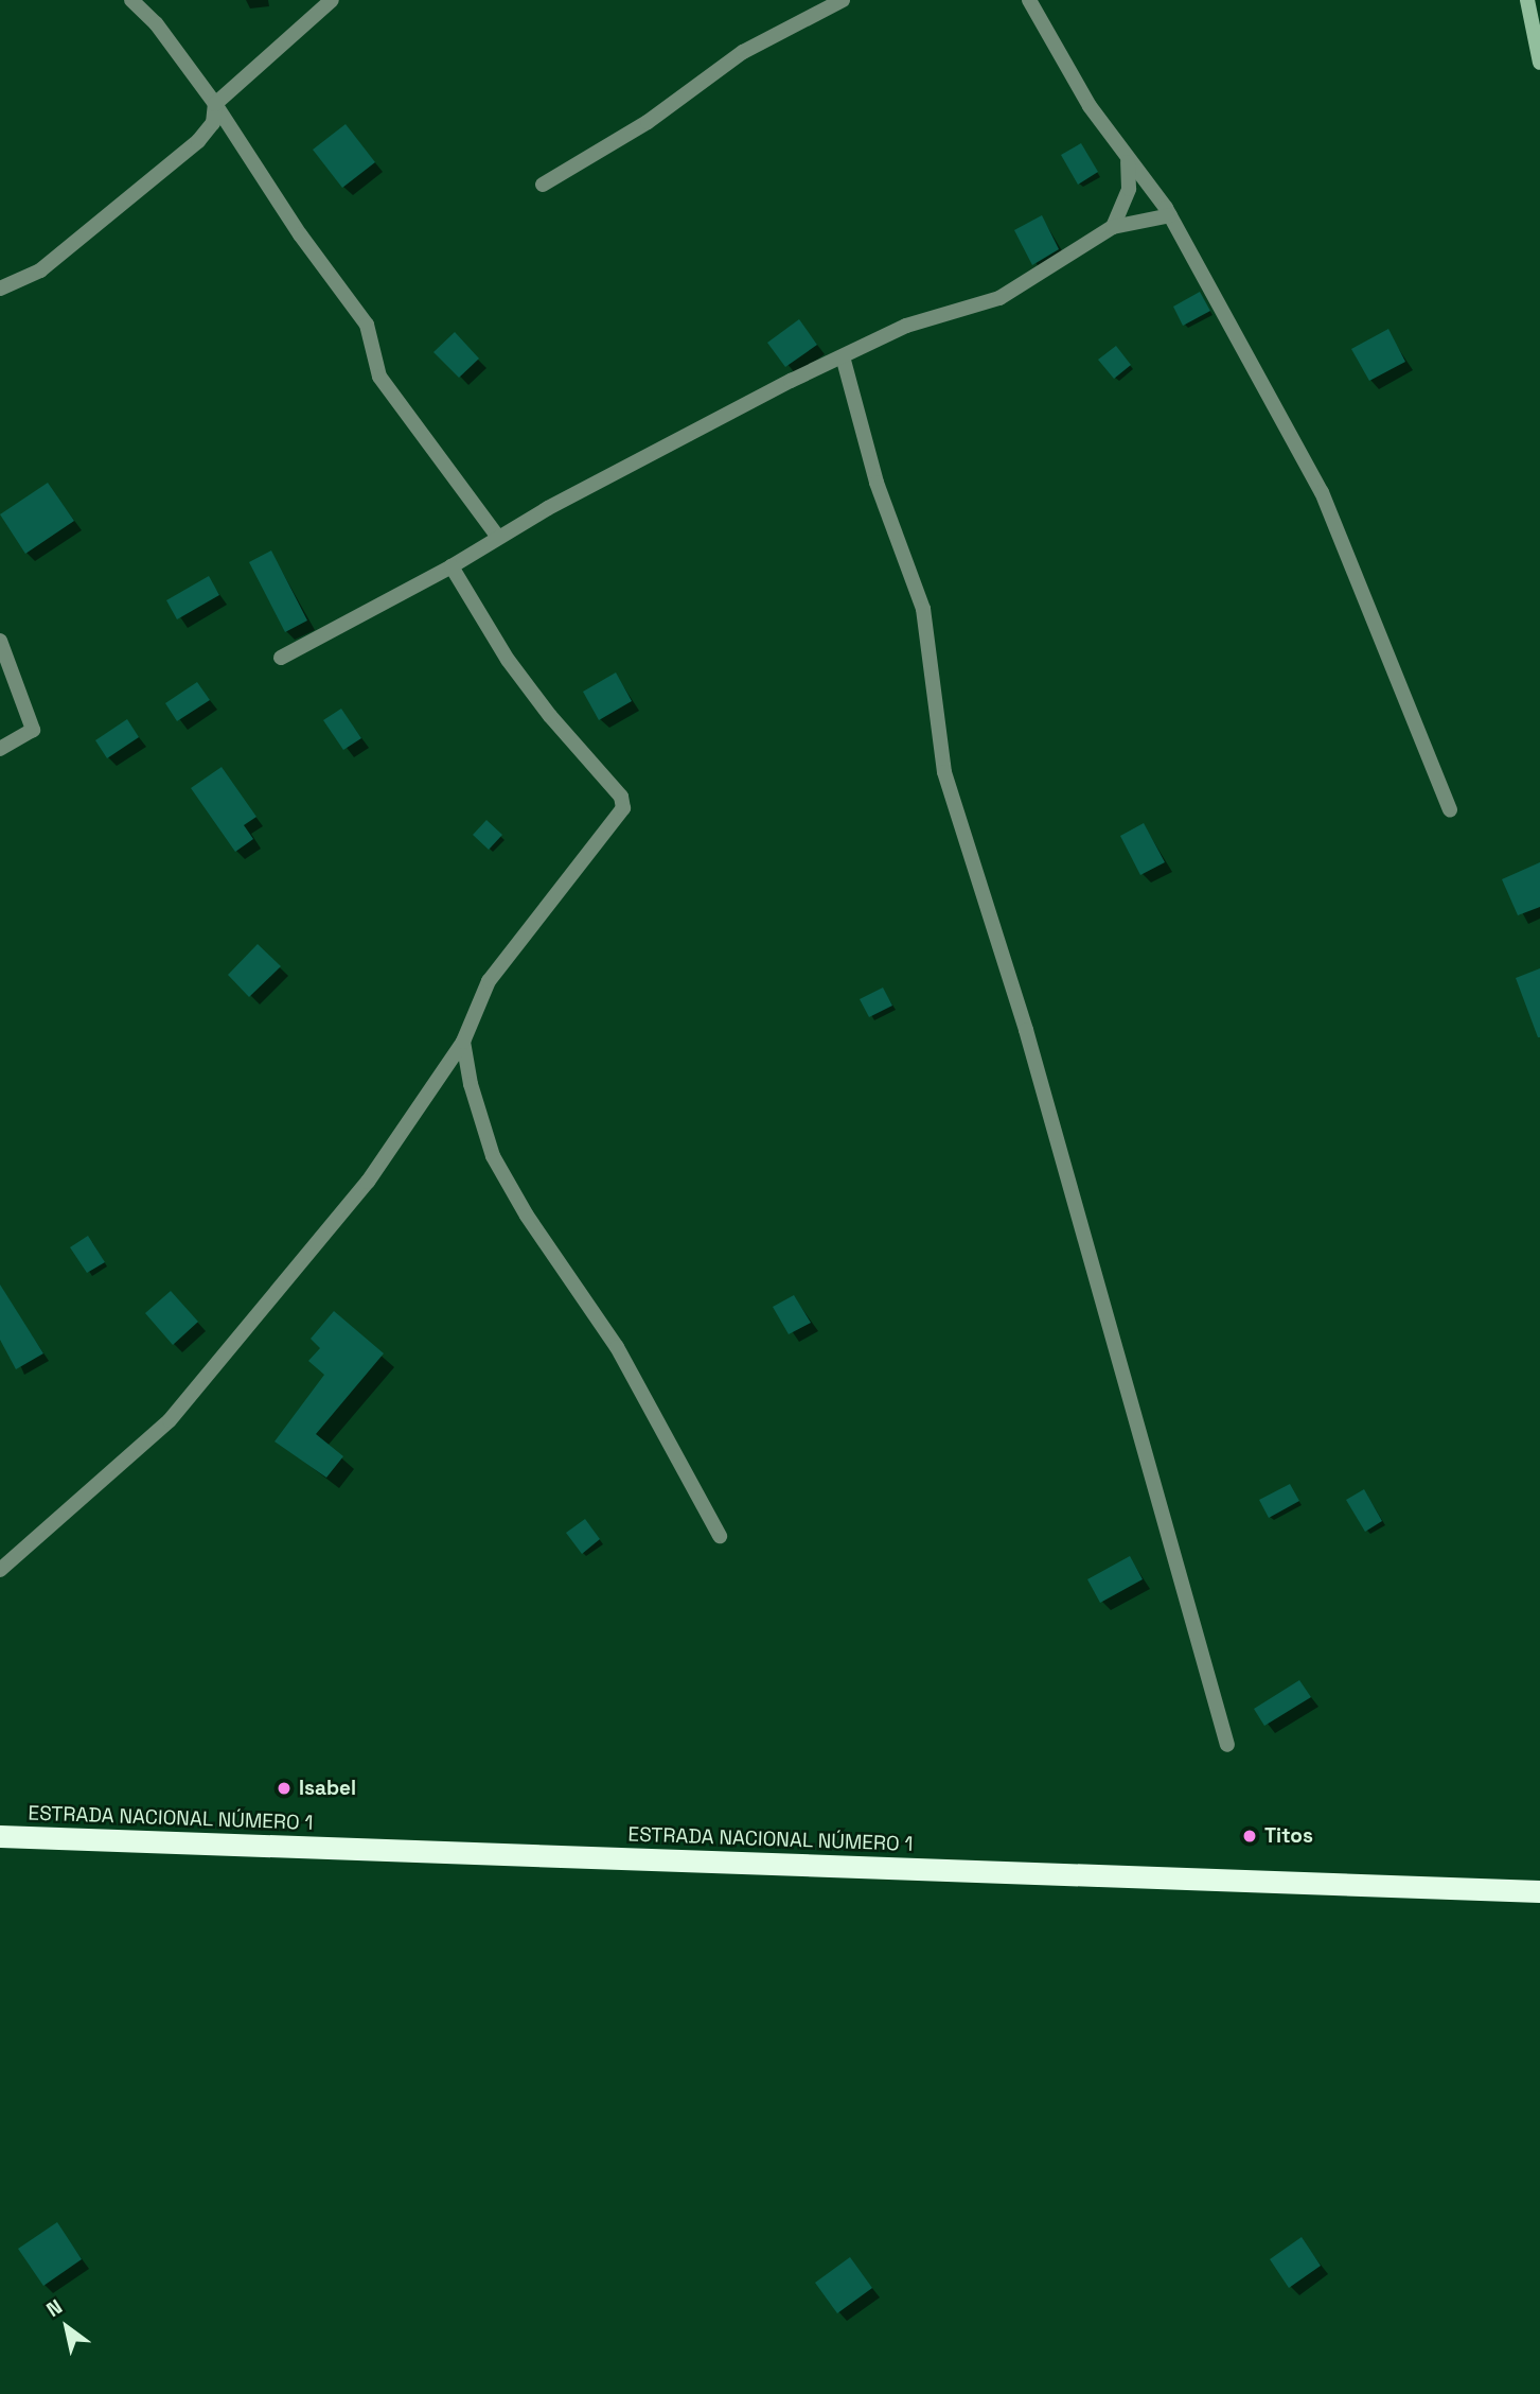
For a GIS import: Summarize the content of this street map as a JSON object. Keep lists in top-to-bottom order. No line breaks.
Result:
{"streets":{"highway":["ESTRADA NACIONAL NÚMERO 1"]},"places":["Isabel","Titos"],"north":"top left"}
